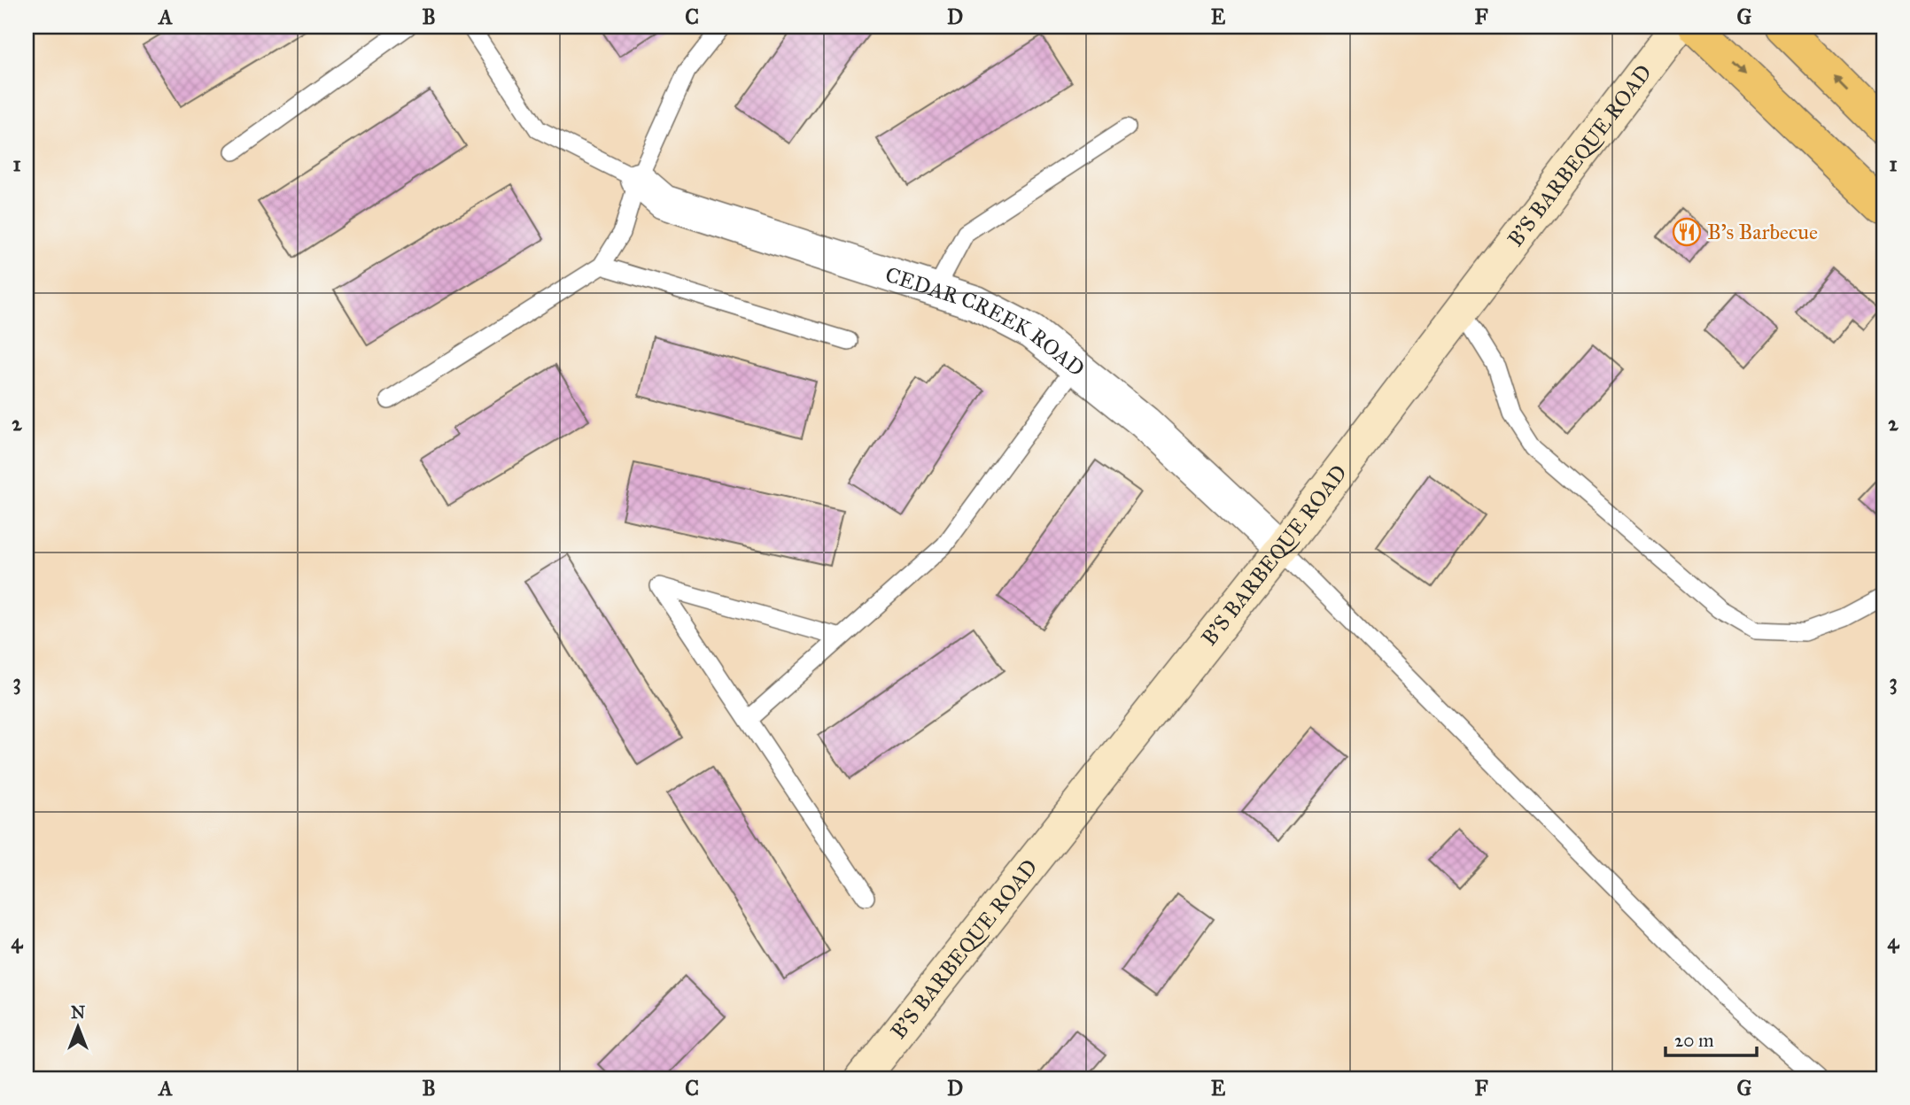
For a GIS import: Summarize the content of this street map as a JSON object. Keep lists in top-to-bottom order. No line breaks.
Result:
{"streets":{"street":["B'S BARBEQUE ROAD","CEDAR CREEK ROAD"]},"crossings":[["B'S BARBEQUE ROAD","CEDAR CREEK ROAD"]],"places":{"restaurant":["B's Barbecue"]},"scale_bar":"20 m","north":"top","grid":{"columns":["A","B","C","D","E","F","G"],"rows":["1","2","3","4"]}}
